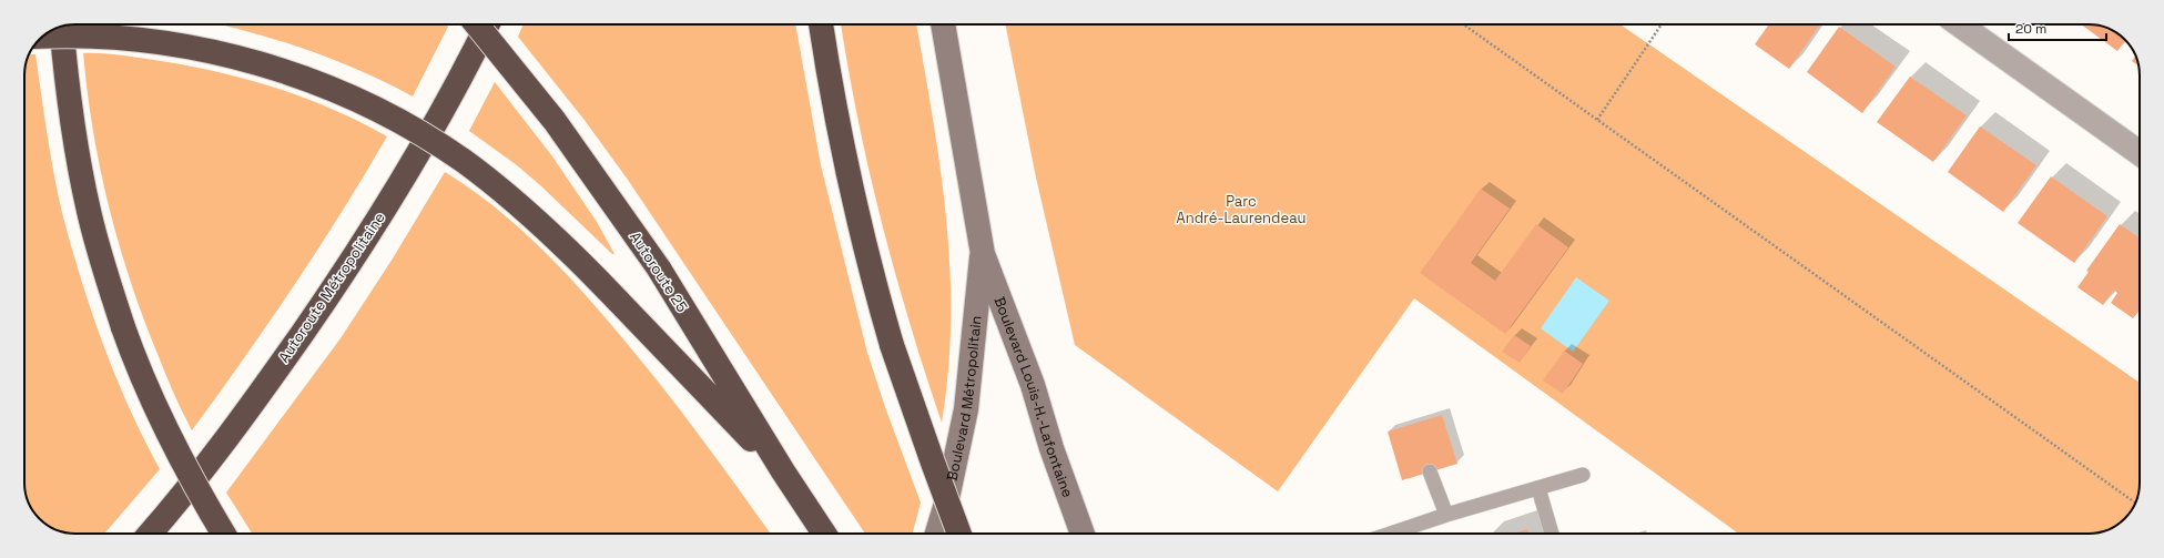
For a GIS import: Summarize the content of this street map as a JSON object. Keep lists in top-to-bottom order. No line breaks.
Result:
{"streets":{"highway":["Autoroute 25","Autoroute Métropolitaine"],"main road":["Boulevard Louis-H.-Lafontaine","Boulevard Métropolitain"]},"crossings":[["Boulevard Louis-H.-Lafontaine","Boulevard Métropolitain"]],"parks":["Parc André-Laurendeau"],"scale_bar":"20 m"}
